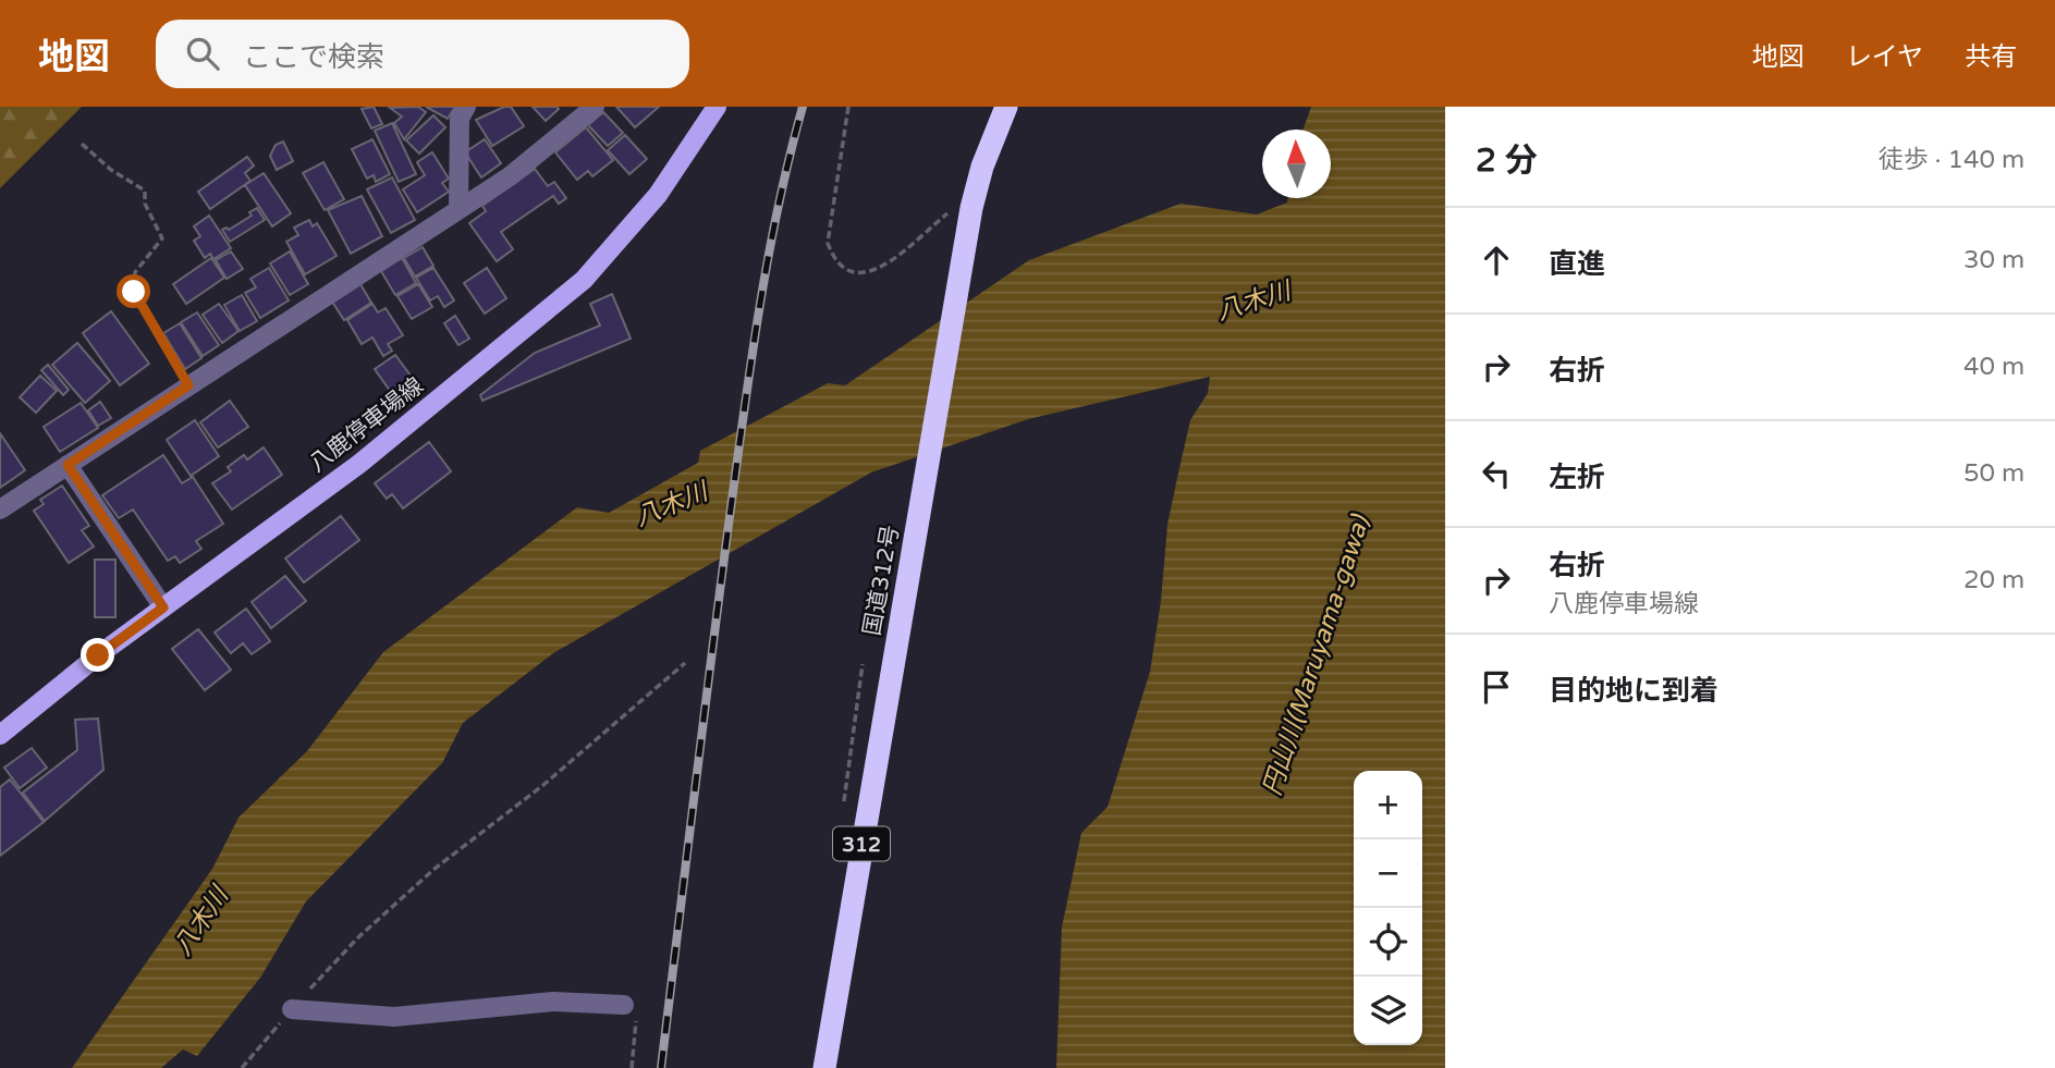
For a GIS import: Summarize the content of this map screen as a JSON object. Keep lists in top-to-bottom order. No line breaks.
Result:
{"streets":{"highway":["国道312号","312"],"main road":["八鹿停車場線"]},"water":["八木川","円山川(Maruyama-gawa)"],"north":"top","page":{"header":"地図","search":"ここで検索","nav":["地図","レイヤ","共有"],"heading":["2 分","徒歩 · 140 m"],"list":[["直進","30 m"],["右折","40 m"],["左折","50 m"],["右折","八鹿停車場線","20 m"],"目的地に到着"],"map_buttons":["+","−"]}}
